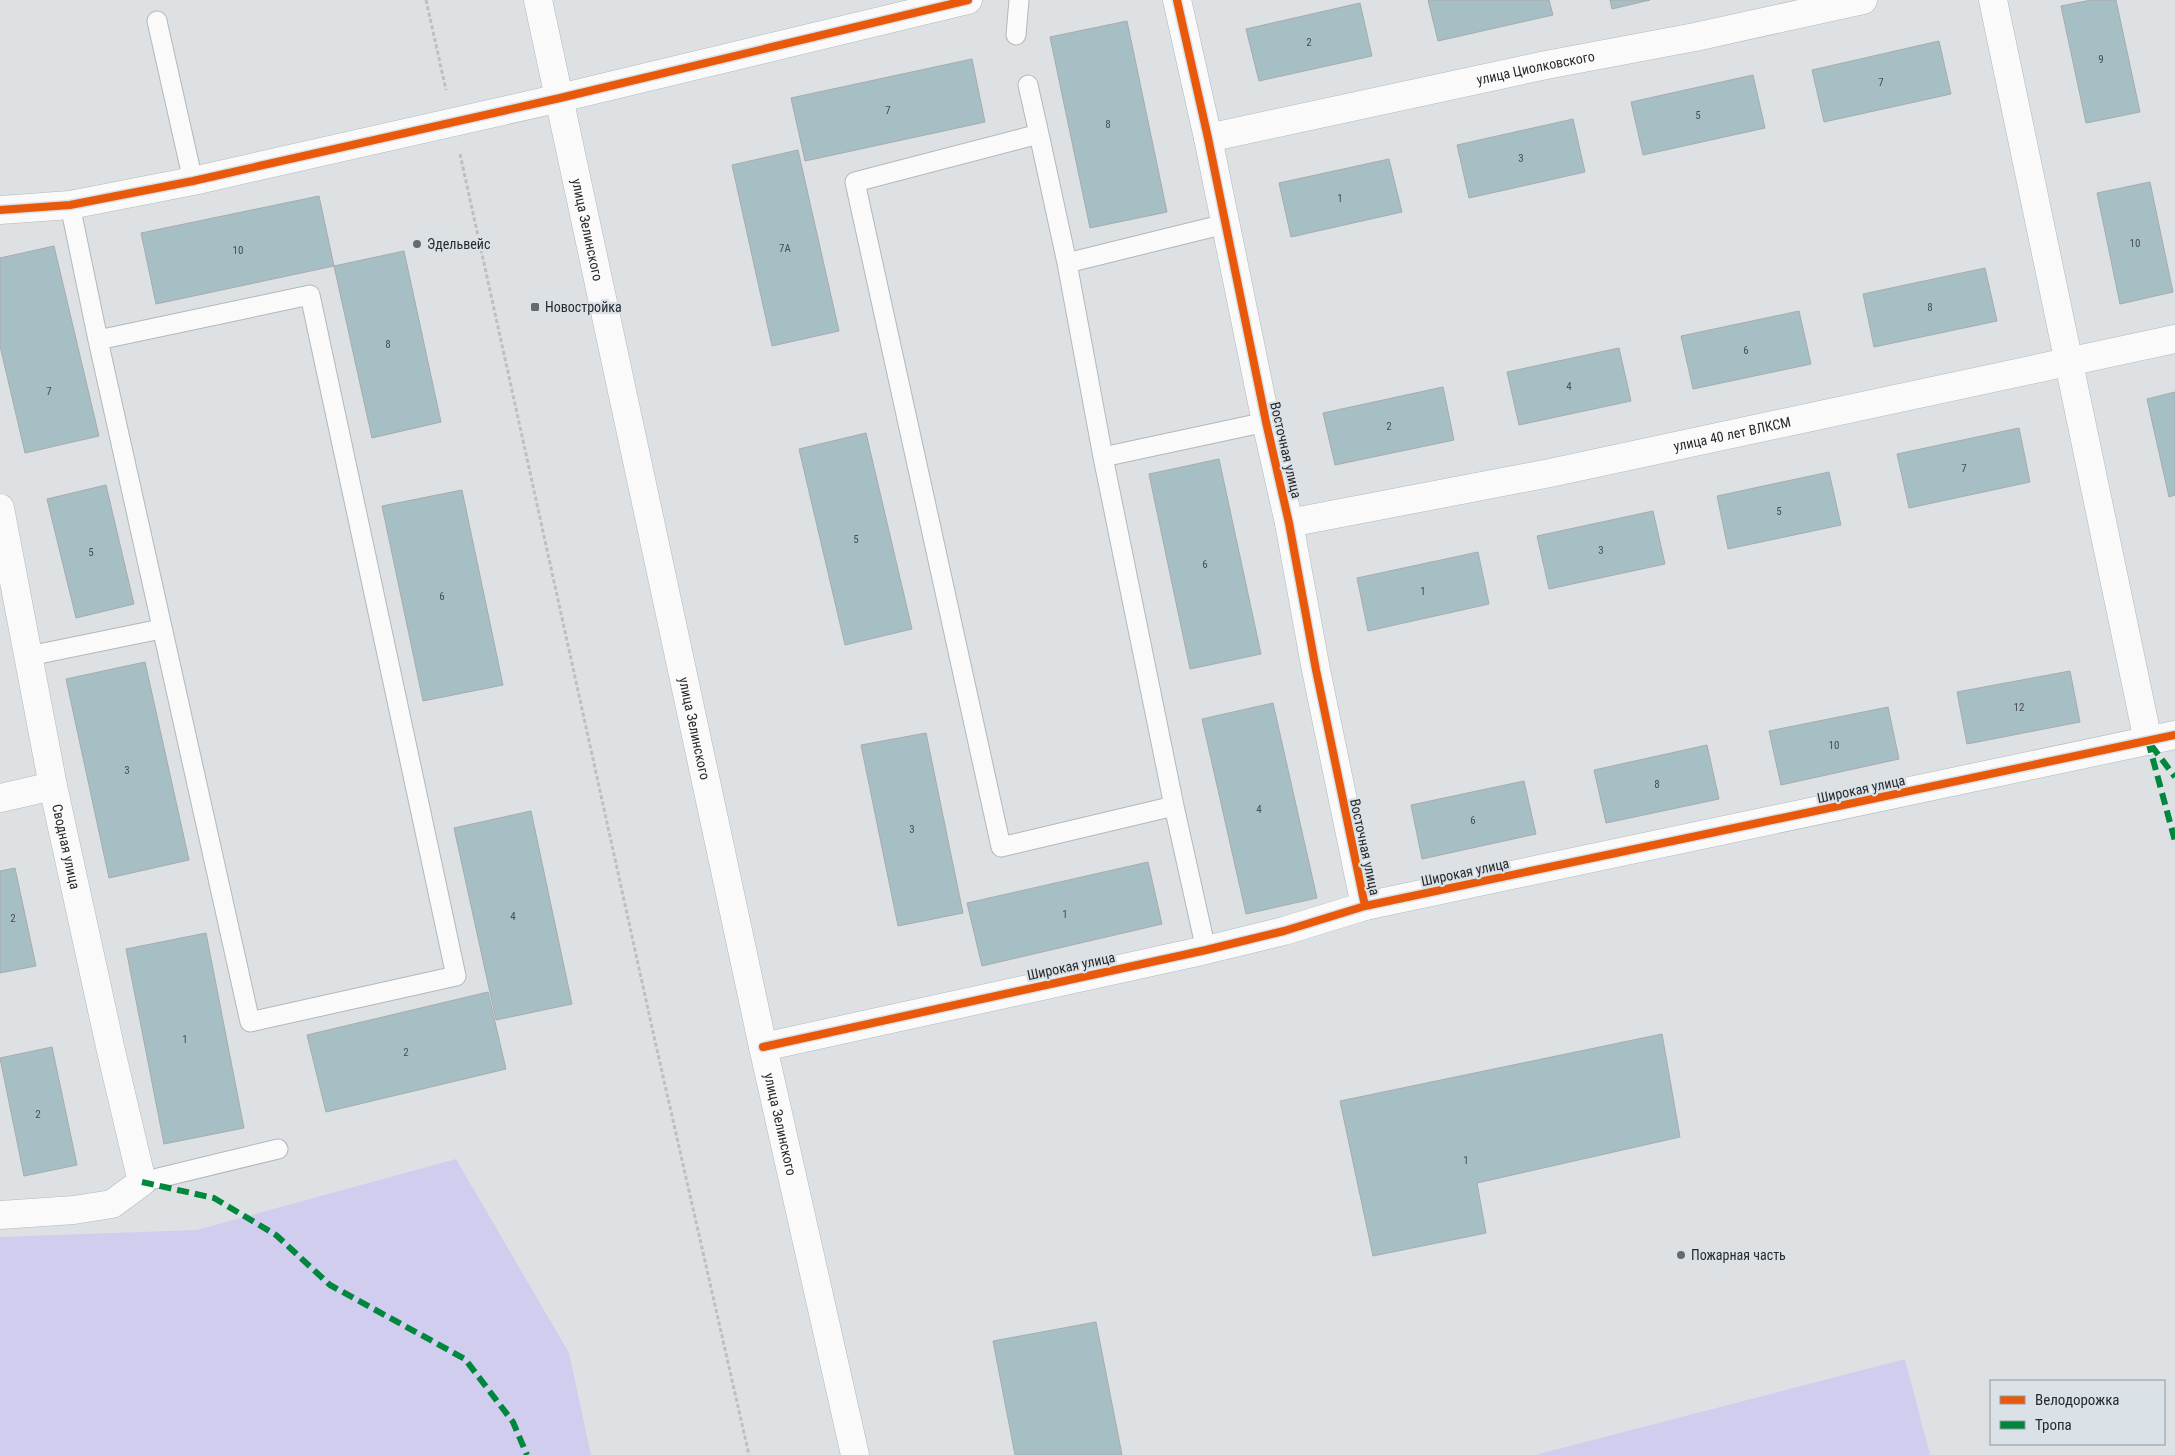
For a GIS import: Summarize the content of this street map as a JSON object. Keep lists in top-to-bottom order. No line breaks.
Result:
{"streets":{"street":["улица Циолковского","улица Зелинского","улица 40 лет ВЛКСМ","Восточная улица","Широкая улица","Сводная улица"]},"crossings":[["улица Циолковского","Восточная улица"],["улица Зелинского","Широкая улица"],["улица 40 лет ВЛКСМ","Восточная улица"],["Восточная улица","Широкая улица"]],"places":{"other":["Эдельвейс","Пожарная часть"],"transit":["Новостройка"]},"house_numbers":["2","9","7","7","5","8","3","1","10","7A","10","8","8","6","4","7","2","7","5","5","3","5","6","1","6","12","10","3","8","4","6","3","1","4","2","1","2","2","1"],"legend":["Велодорожка","Тропа"]}
